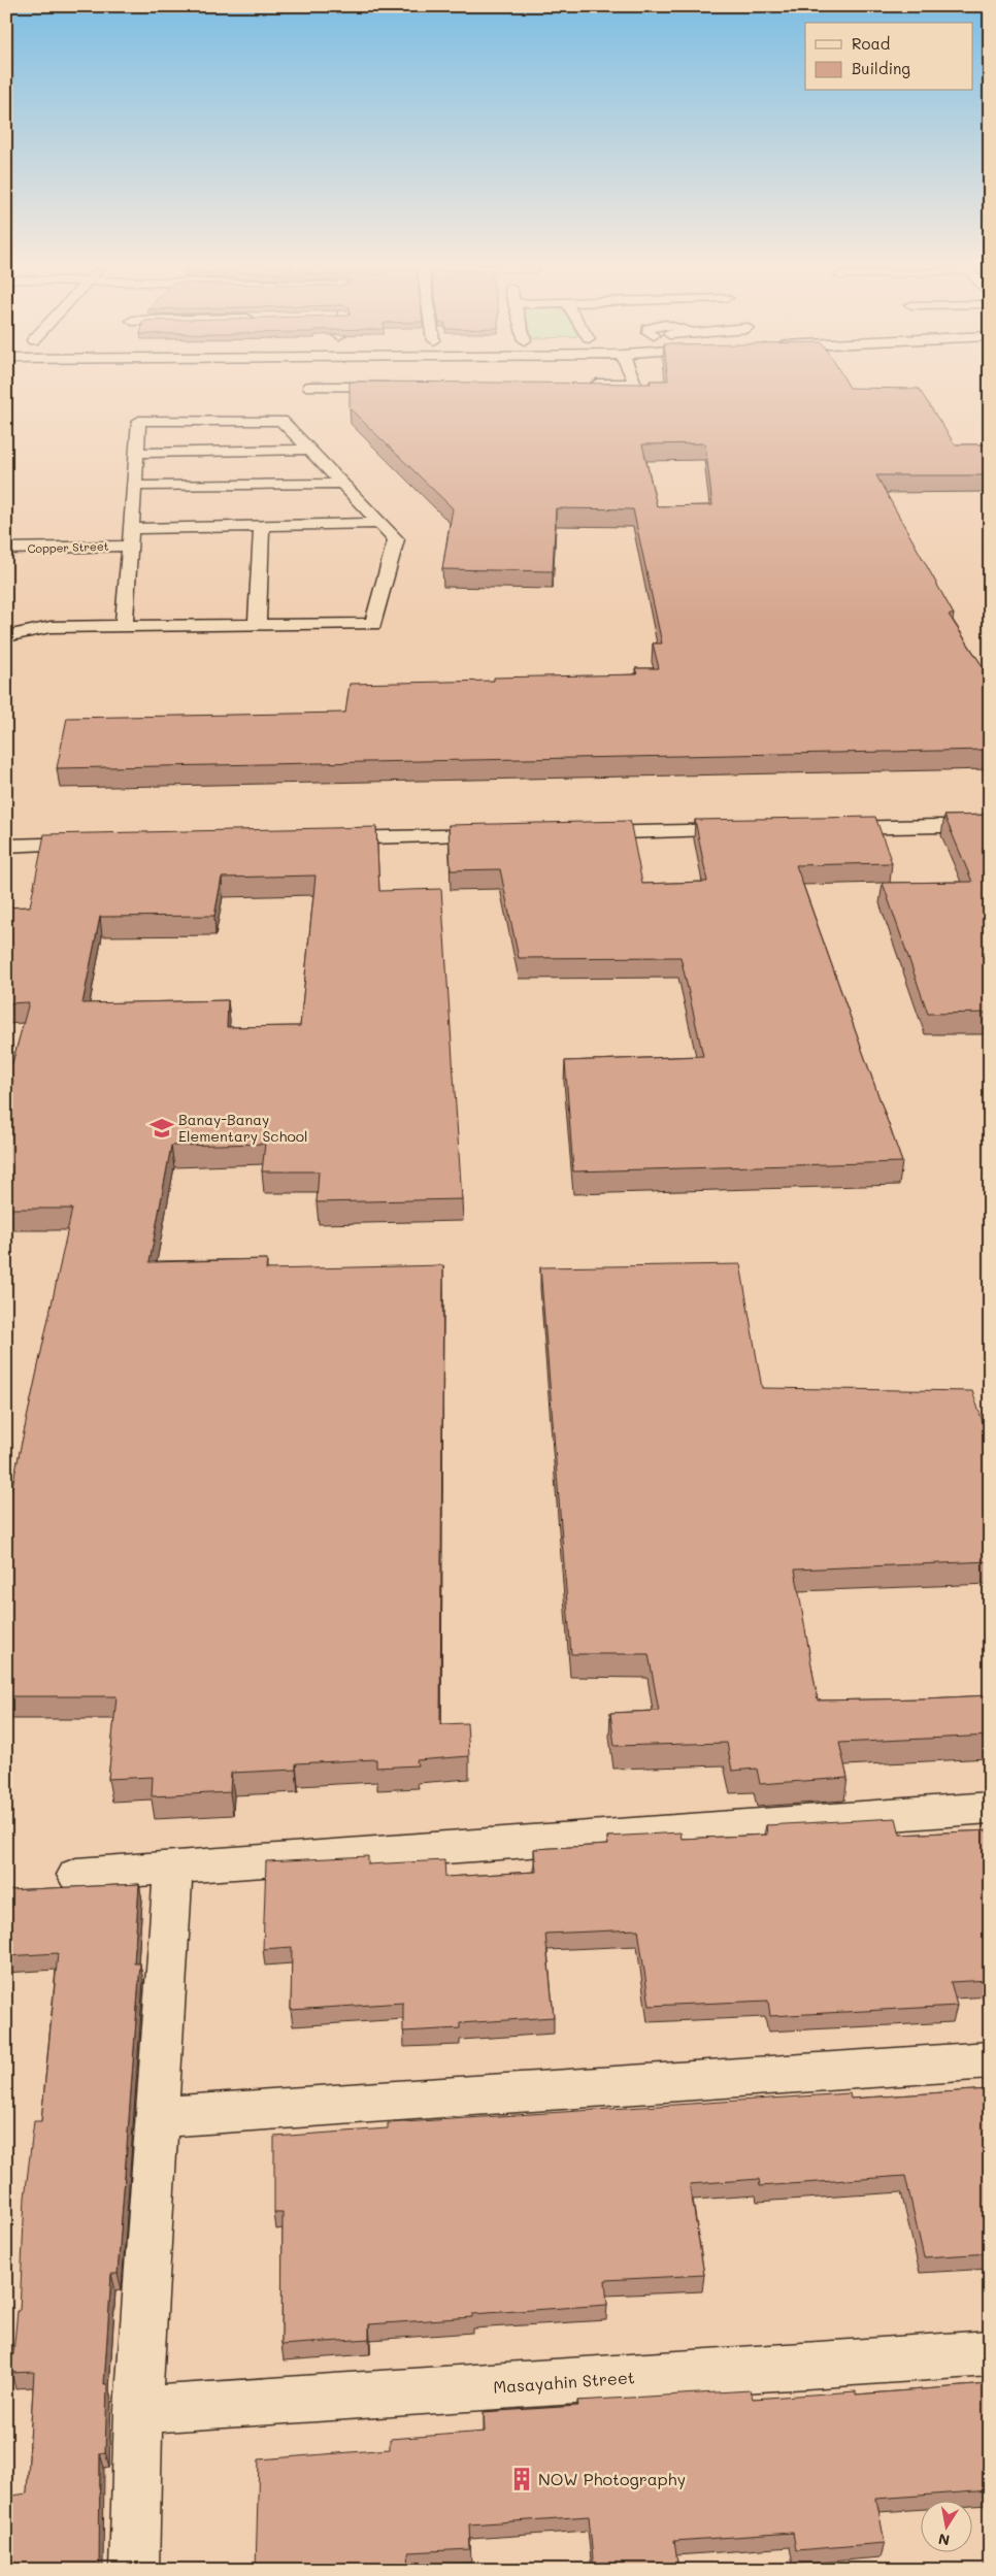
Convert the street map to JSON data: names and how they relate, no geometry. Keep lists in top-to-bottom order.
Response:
{
  "streets": {
    "main road": ["Copper Street", "Masayahin Street"]
  },
  "places": {
    "school or university": ["Banay-Banay Elementary School"],
    "building": ["NOW Photography"]
  },
  "legend": ["Road", "Building"],
  "north": "bottom"
}
